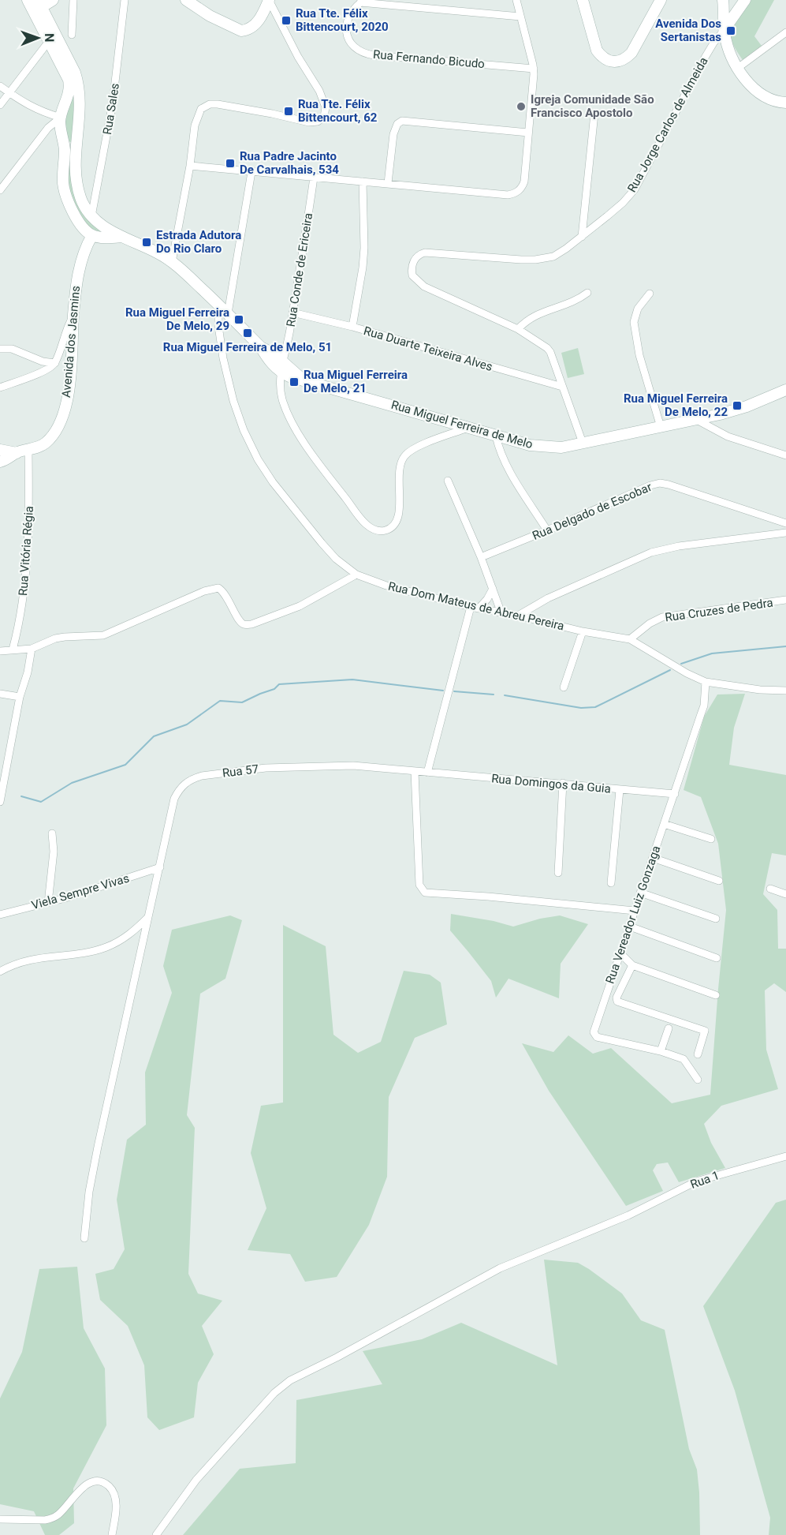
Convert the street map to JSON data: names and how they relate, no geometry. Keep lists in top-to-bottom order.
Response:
{
  "streets": {
    "main road": ["Avenida dos Jasmins", "Rua Miguel Ferreira de Melo"],
    "street": [
      "Rua Fernando Bicudo",
      "Rua Sales",
      "Rua Jorge Carlos de Almeida",
      "Rua Conde de Ericeira",
      "Rua Duarte Teixeira Alves",
      "Rua Delgado de Escobar",
      "Rua Vitória Régia",
      "Rua Dom Mateus de Abreu Pereira",
      "Rua Cruzes de Pedra",
      "Rua 57",
      "Rua Domingos da Guia",
      "Viela Sempre Vivas",
      "Rua Vereador Luiz Gonzaga",
      "Rua 1"
    ]
  },
  "crossings": [
    ["Rua Jorge Carlos de Almeida", "Rua Duarte Teixeira Alves"],
    ["Rua Jorge Carlos de Almeida", "Rua Miguel Ferreira de Melo"],
    ["Rua Conde de Ericeira", "Rua Duarte Teixeira Alves"],
    ["Rua Conde de Ericeira", "Rua Miguel Ferreira de Melo"],
    ["Avenida dos Jasmins", "Rua Vitória Régia"],
    ["Rua Miguel Ferreira de Melo", "Rua Dom Mateus de Abreu Pereira"],
    ["Rua Dom Mateus de Abreu Pereira", "Rua Cruzes de Pedra"],
    ["Rua Dom Mateus de Abreu Pereira", "Rua Vereador Luiz Gonzaga"],
    ["Rua 57", "Rua Domingos da Guia"],
    ["Rua 57", "Viela Sempre Vivas"],
    ["Rua Domingos da Guia", "Rua Vereador Luiz Gonzaga"]
  ],
  "places": {
    "transit": [
      "Rua Tte. Félix Bittencourt, 2020",
      "Avenida Dos Sertanistas",
      "Rua Tte. Félix Bittencourt, 62",
      "Rua Padre Jacinto De Carvalhais, 534",
      "Estrada Adutora Do Rio Claro",
      "Rua Miguel Ferreira De Melo, 29",
      "Rua Miguel Ferreira de Melo, 51",
      "Rua Miguel Ferreira De Melo, 21",
      "Rua Miguel Ferreira De Melo, 22"
    ],
    "other": ["Igreja Comunidade São Francisco Apostolo"]
  },
  "north": "right"
}
